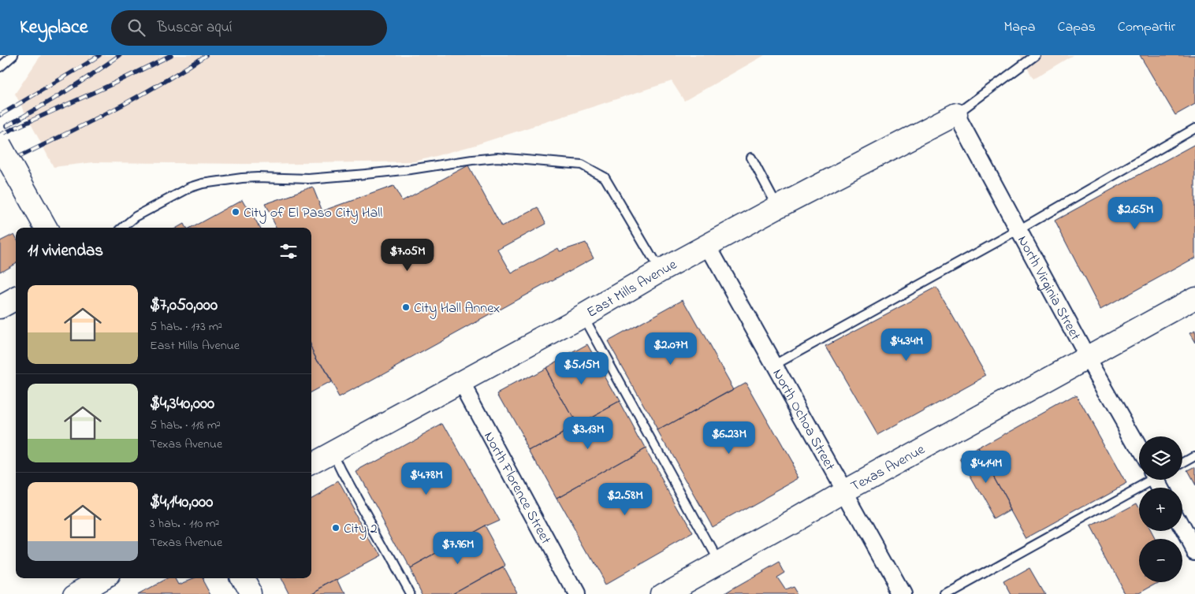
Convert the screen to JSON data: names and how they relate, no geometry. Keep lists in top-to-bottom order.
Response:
{
  "streets": {
    "street": [
      "East Mills Avenue",
      "North Virginia Street",
      "North Ochoa Street",
      "Texas Avenue",
      "North Florence Street"
    ]
  },
  "crossings": [
    ["East Mills Avenue", "North Virginia Street"],
    ["East Mills Avenue", "North Ochoa Street"],
    ["East Mills Avenue", "North Florence Street"],
    ["North Virginia Street", "Texas Avenue"],
    ["North Ochoa Street", "Texas Avenue"]
  ],
  "places": ["City of El Paso City Hall", "City Hall Annex", "City 2"],
  "page": {
    "header": "Keyplace",
    "search": "Buscar aquí",
    "nav": ["Mapa", "Capas", "Compartir"],
    "price": [
      "$2.65M",
      "$7.05M",
      "$4.34M",
      "$2.07M",
      "$5.15M",
      "$3.13M",
      "$6.23M",
      "$4.14M",
      "$4.78M",
      "$2.58M",
      "$7.96M"
    ],
    "heading": "11 viviendas",
    "list": [
      {
        "name": "$7,050,000",
        "note": "5 hab. · 173 m² · East Mills Avenue"
      },
      {
        "name": "$4,340,000",
        "note": "5 hab. · 118 m² · Texas Avenue"
      },
      {
        "name": "$4,140,000",
        "note": "3 hab. · 110 m² · Texas Avenue"
      }
    ],
    "map_buttons": ["+", "−"]
  }
}
